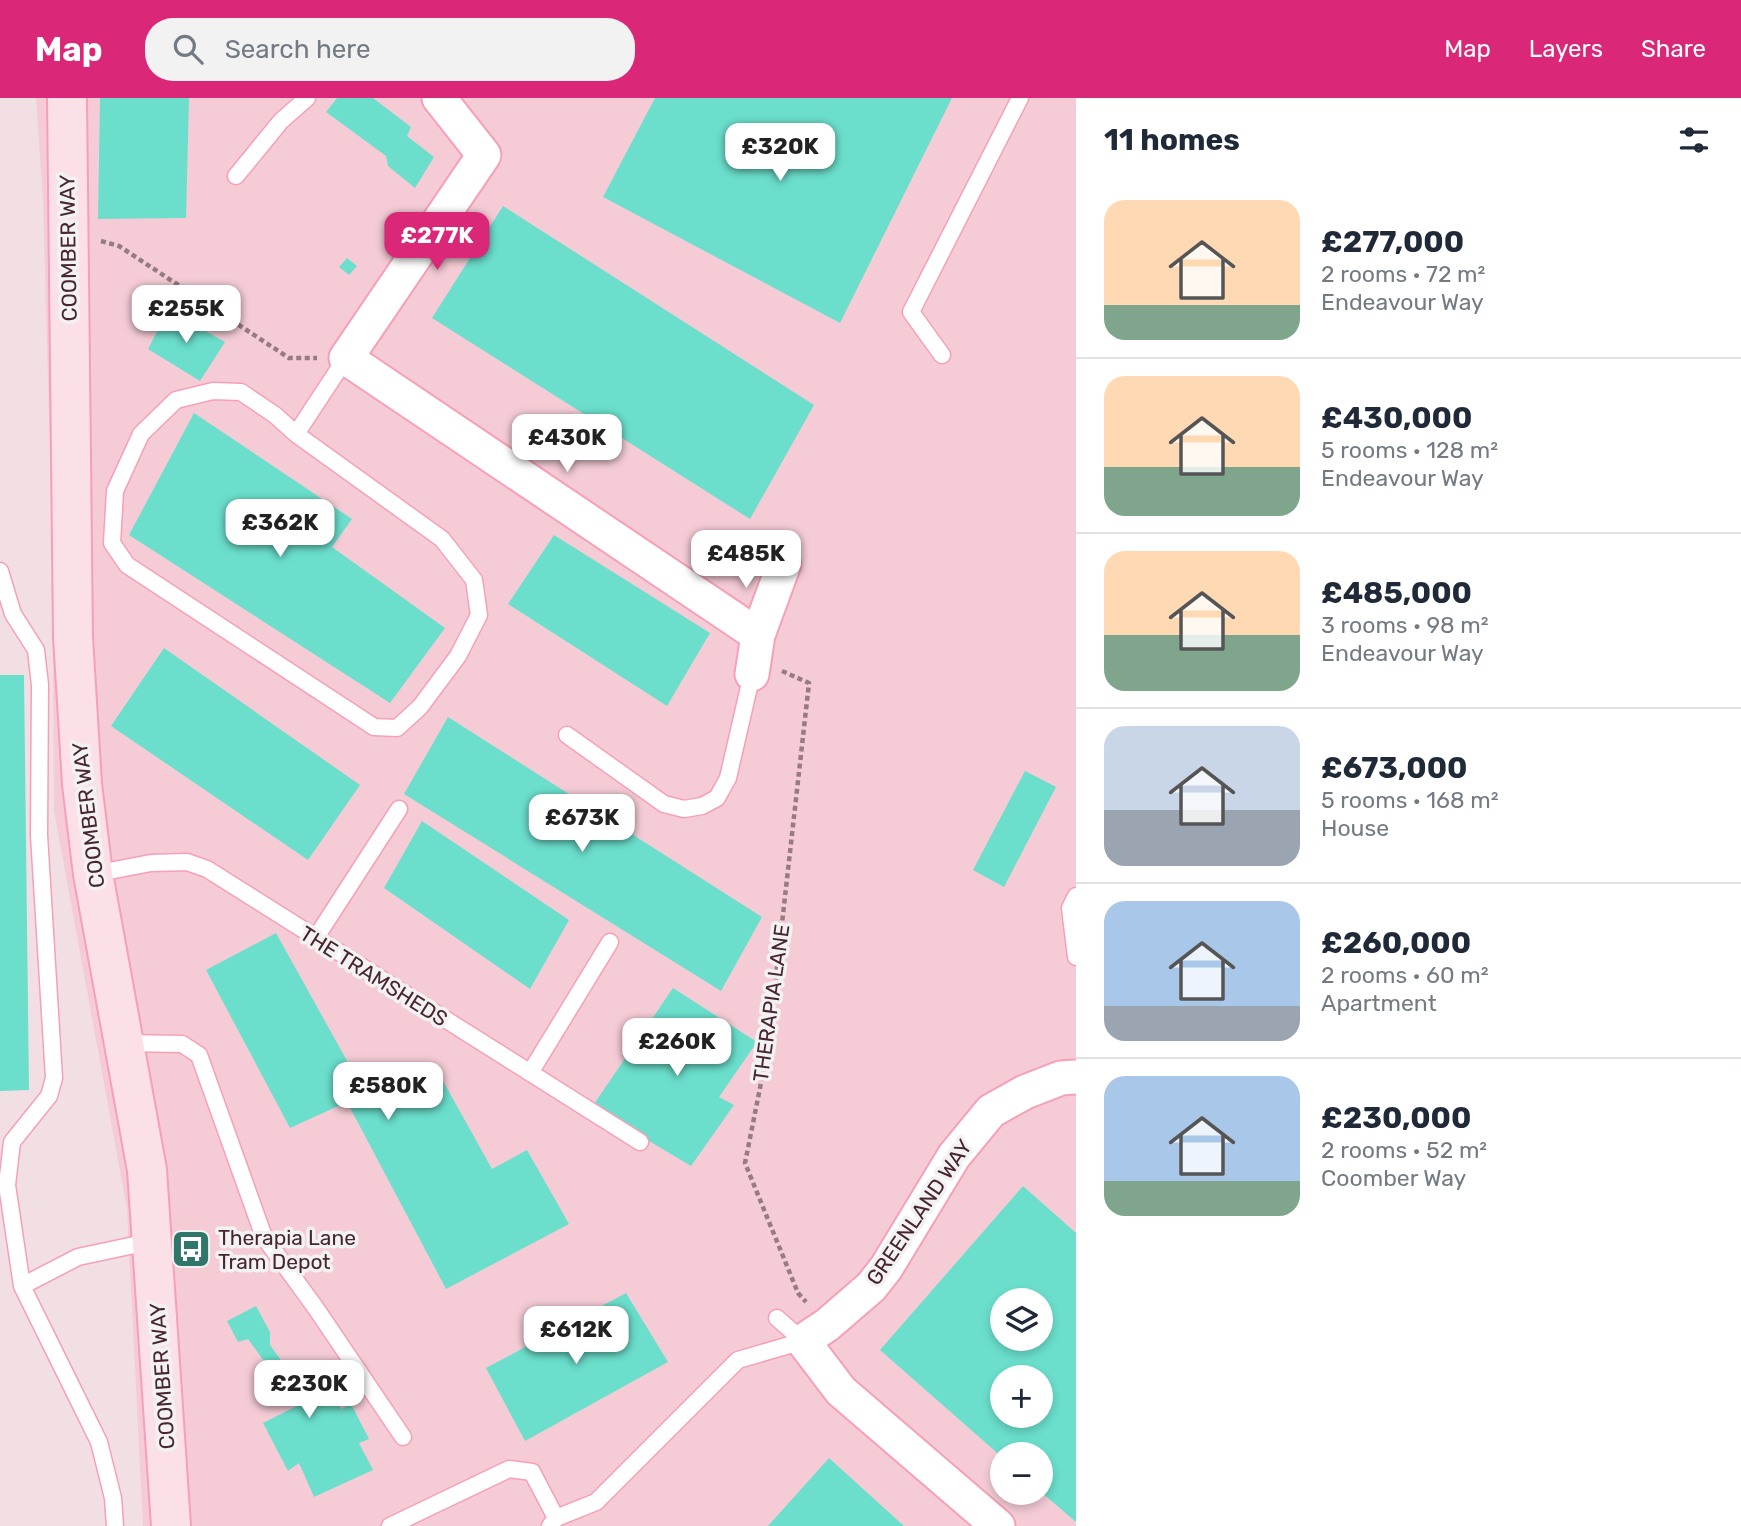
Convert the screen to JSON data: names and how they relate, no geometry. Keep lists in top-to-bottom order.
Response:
{
  "streets": {
    "street": ["COOMBER WAY", "GREENLAND WAY"],
    "lane": ["THE TRAMSHEDS"],
    "path": ["THERAPIA LANE"]
  },
  "crossings": [
    ["COOMBER WAY", "THE TRAMSHEDS"],
    ["THERAPIA LANE", "GREENLAND WAY"]
  ],
  "places": {
    "bus stop": ["Therapia Lane Tram Depot"]
  },
  "page": {
    "header": "Map",
    "search": "Search here",
    "nav": ["Map", "Layers", "Share"],
    "heading": "11 homes",
    "price": [
      "£320K",
      "£277K",
      "£255K",
      "£430K",
      "£362K",
      "£485K",
      "£673K",
      "£260K",
      "£580K",
      "£612K",
      "£230K"
    ],
    "list": [
      {
        "name": "£277,000",
        "note": "2 rooms · 72 m² · Endeavour Way"
      },
      {
        "name": "£430,000",
        "note": "5 rooms · 128 m² · Endeavour Way"
      },
      {
        "name": "£485,000",
        "note": "3 rooms · 98 m² · Endeavour Way"
      },
      {
        "name": "£673,000",
        "note": "5 rooms · 168 m² · House"
      },
      {
        "name": "£260,000",
        "note": "2 rooms · 60 m² · Apartment"
      },
      {
        "name": "£230,000",
        "note": "2 rooms · 52 m² · Coomber Way"
      }
    ],
    "map_buttons": ["+", "−"]
  }
}
